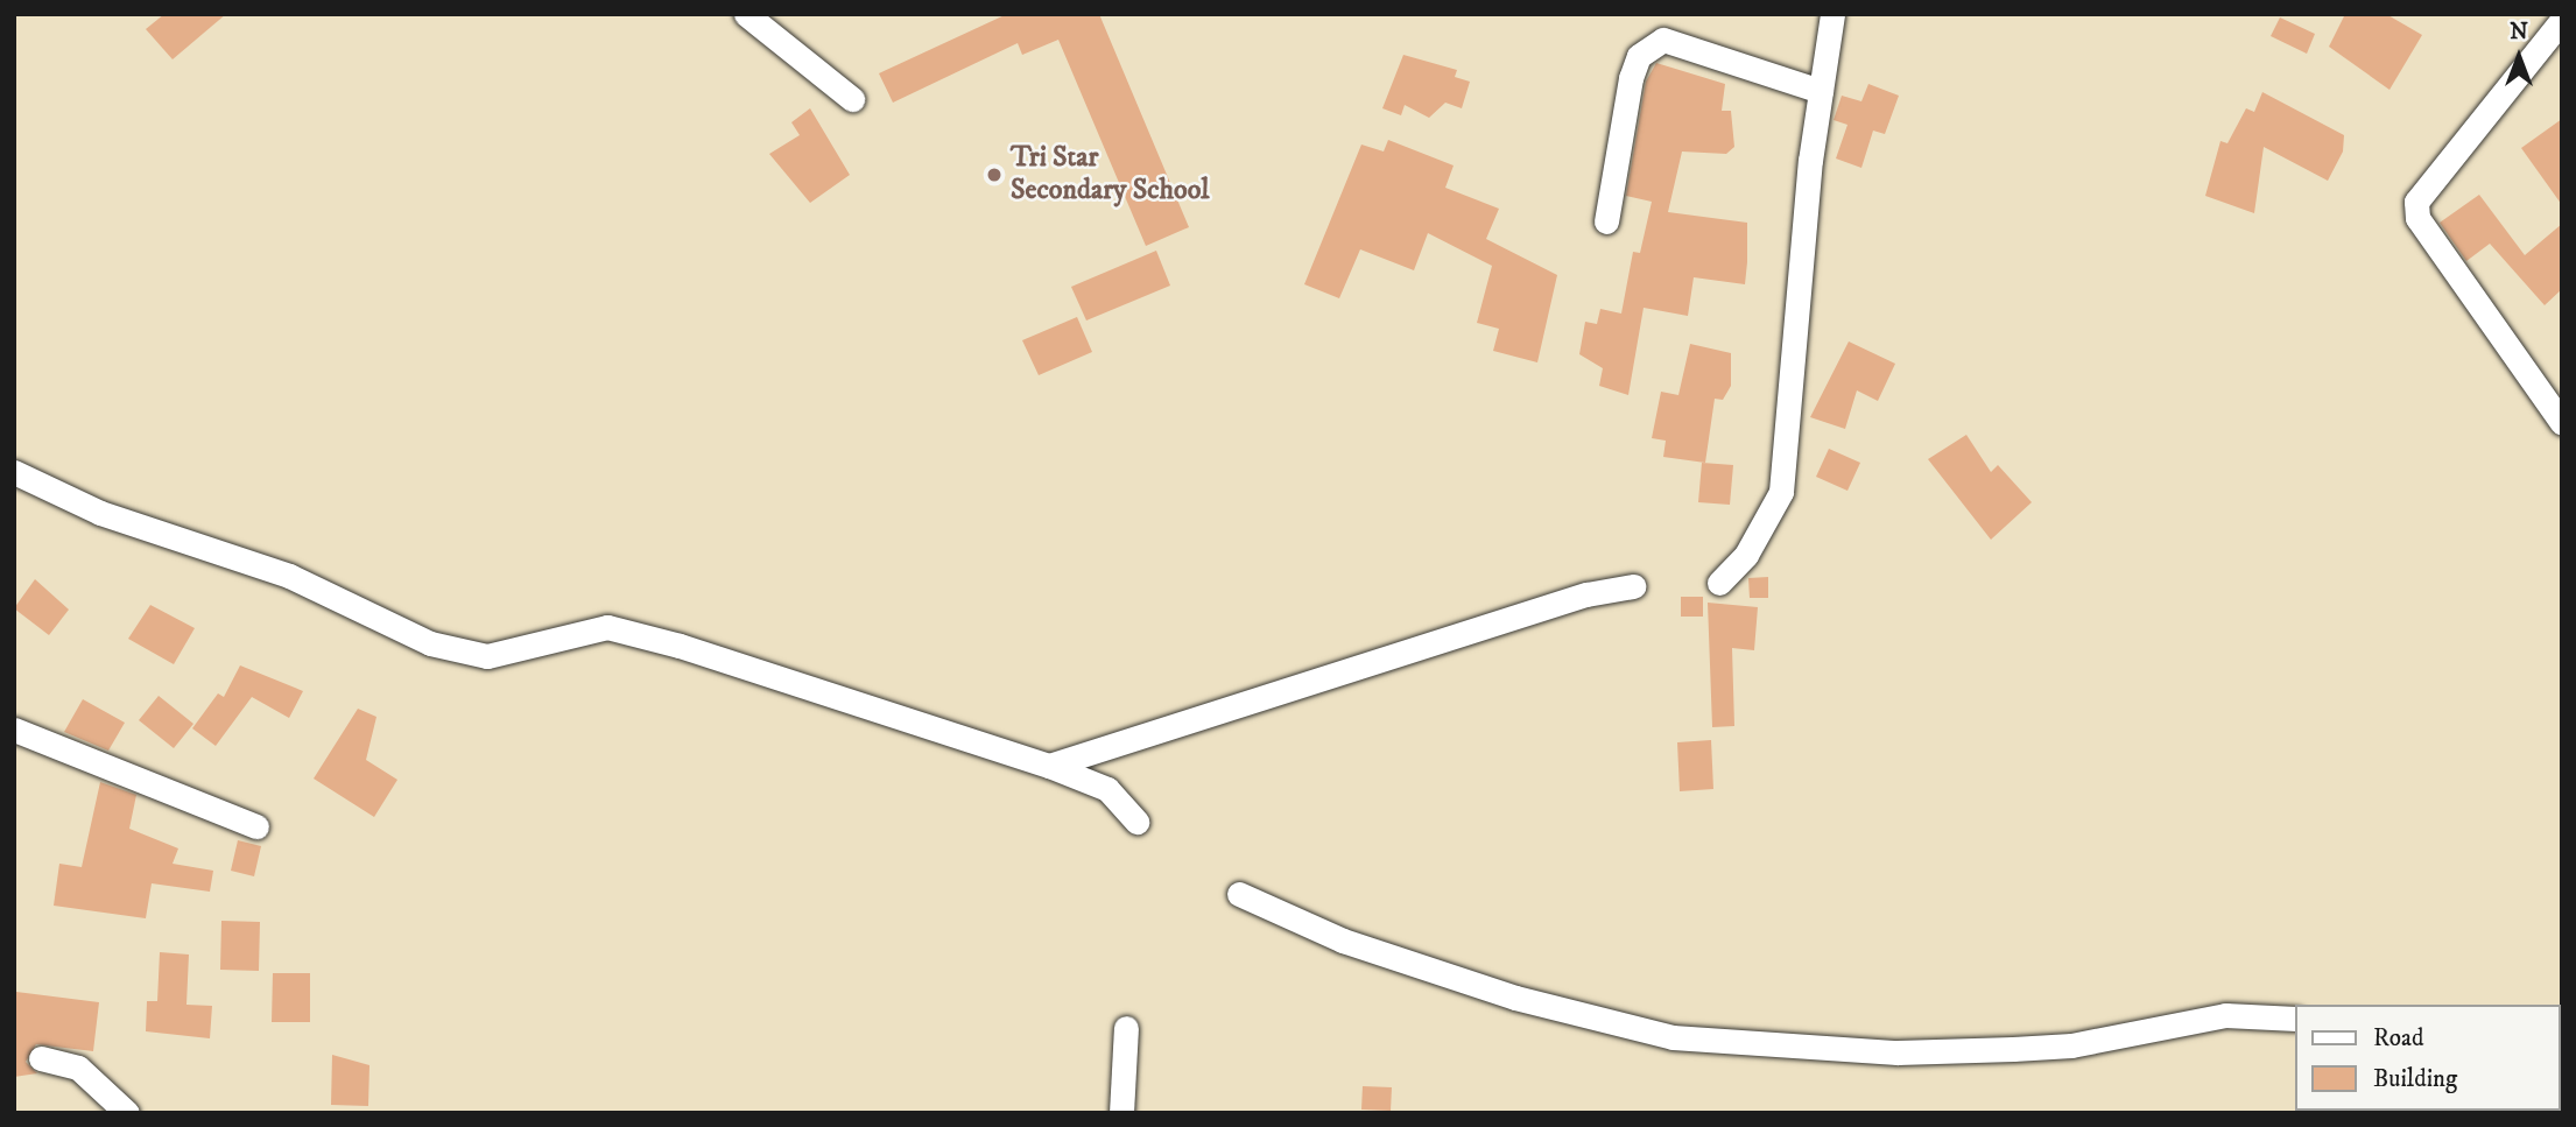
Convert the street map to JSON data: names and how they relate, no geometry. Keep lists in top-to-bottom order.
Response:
{
  "places": ["Tri Star Secondary School"],
  "legend": ["Road", "Building"],
  "north": "top"
}
